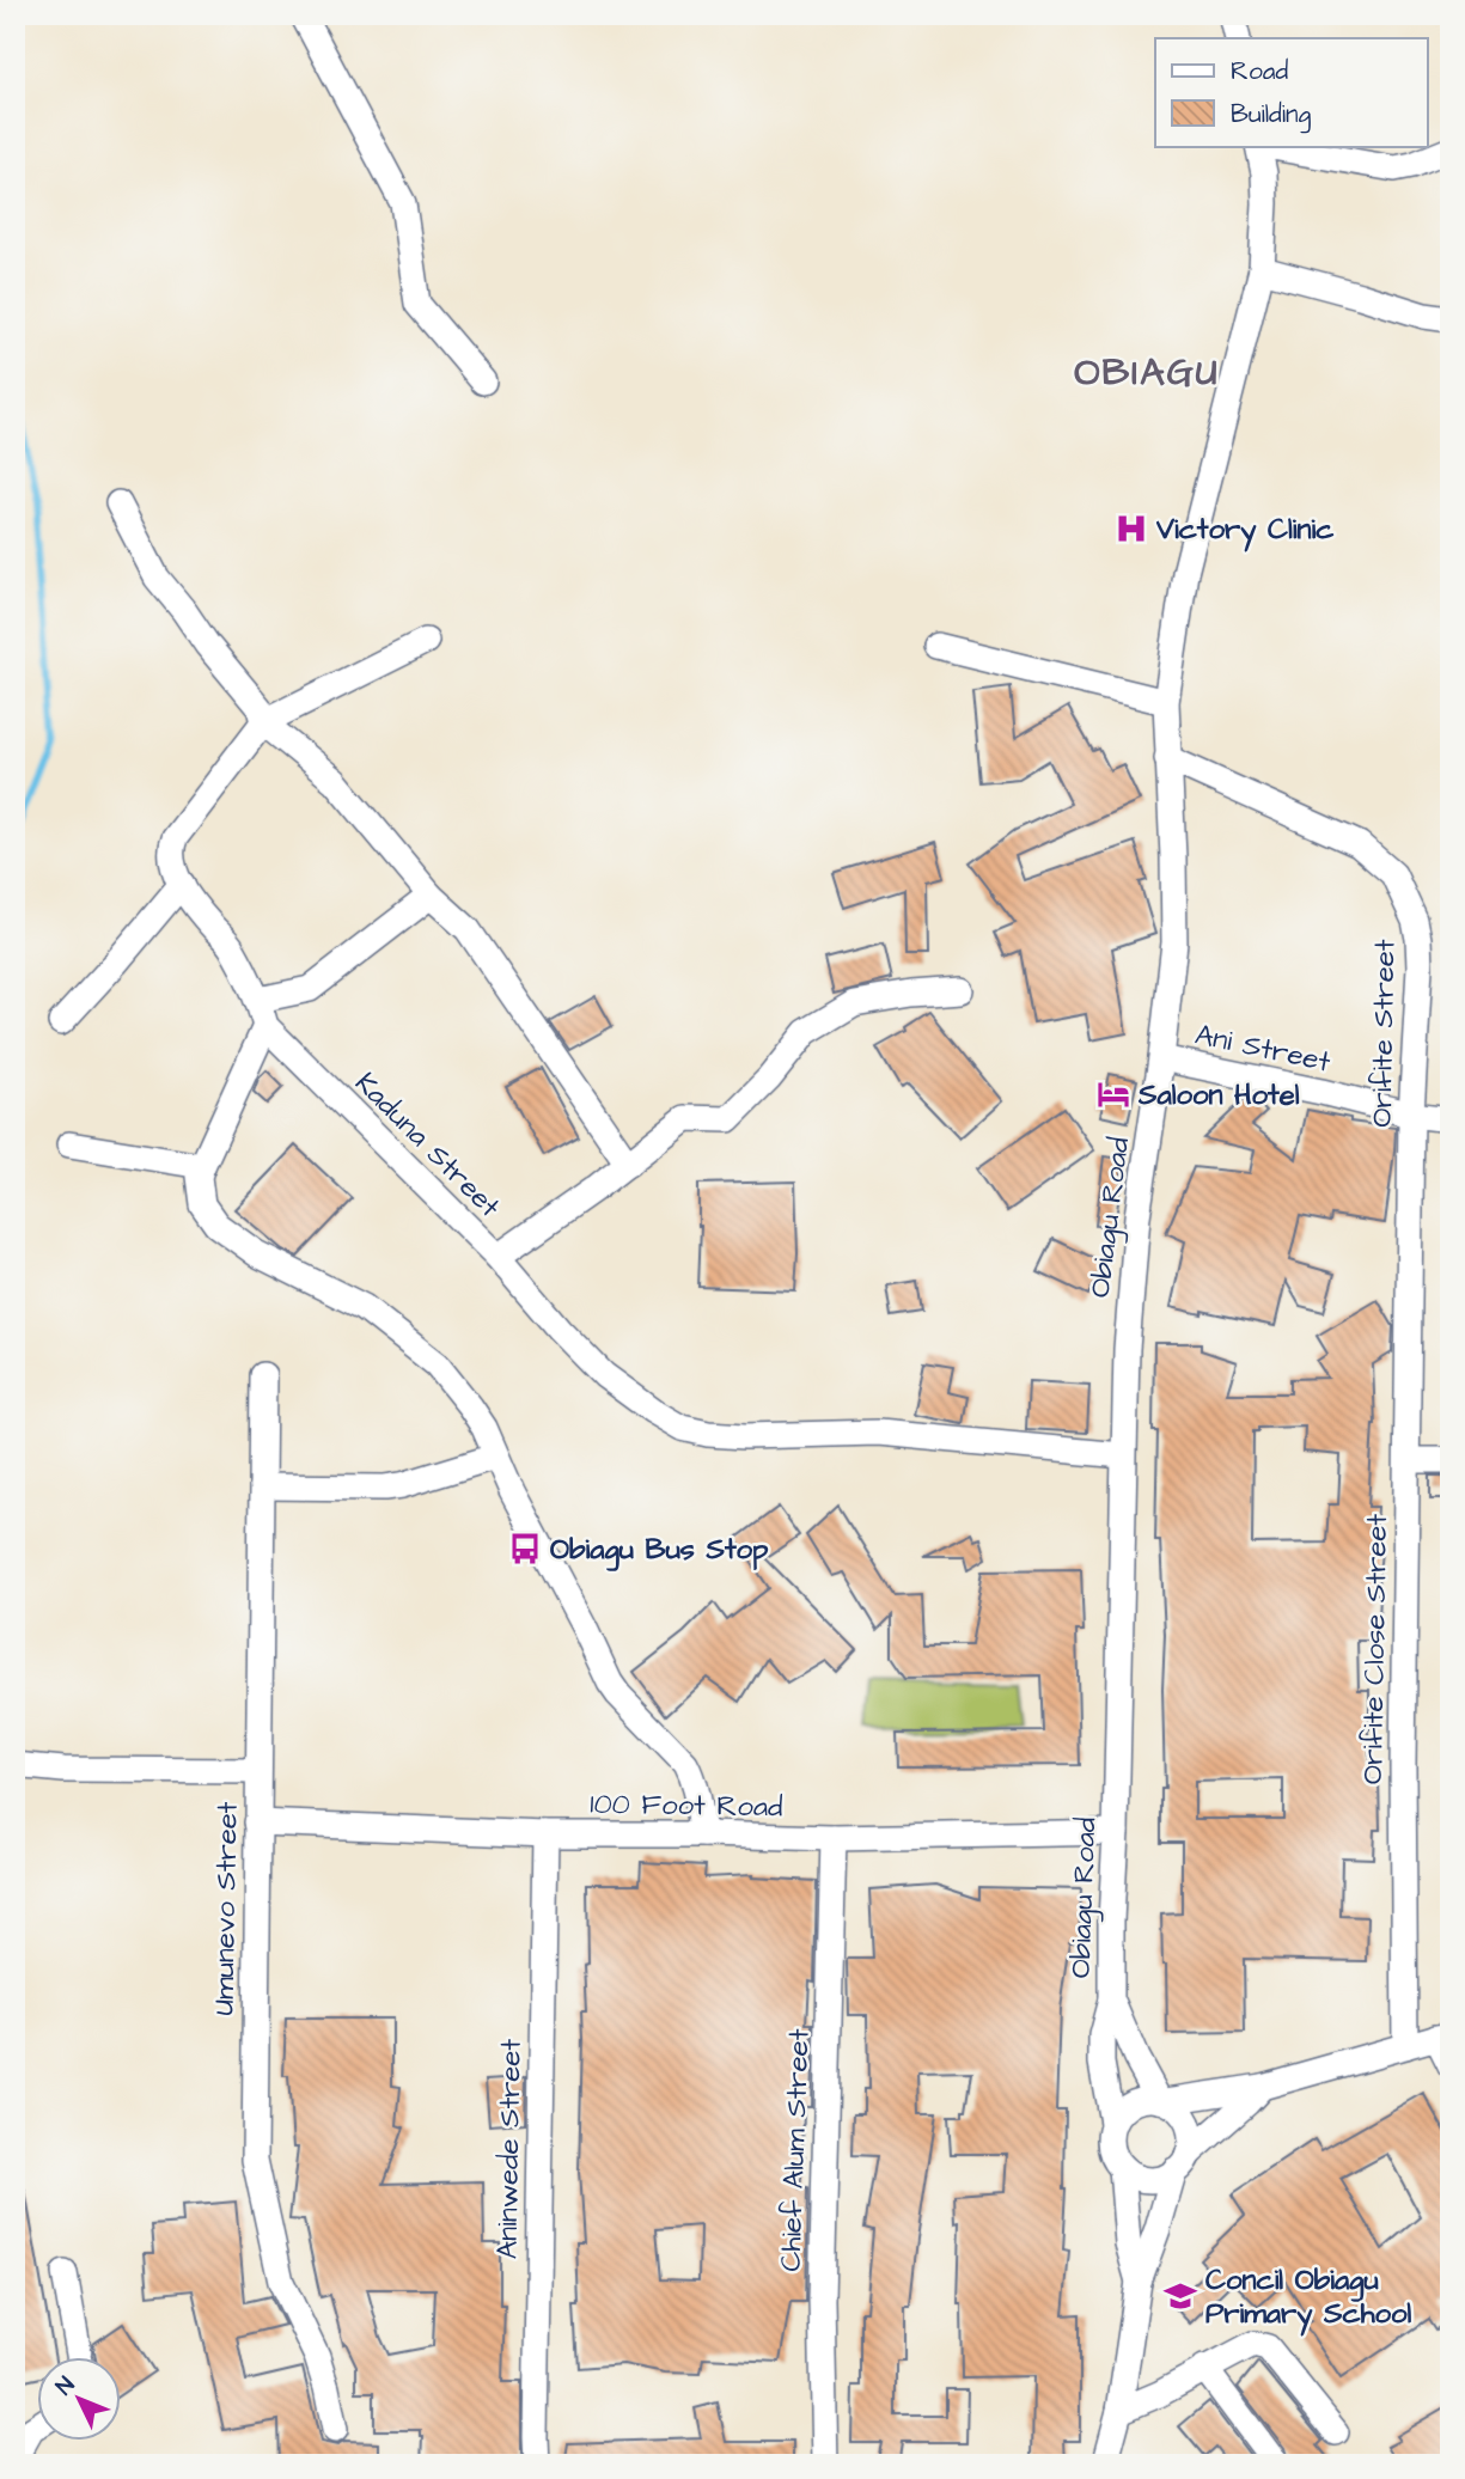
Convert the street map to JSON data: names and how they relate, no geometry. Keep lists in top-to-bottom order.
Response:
{
  "streets": {
    "street": [
      "Orifite Street",
      "Ani Street",
      "Kaduna Street",
      "Obiagu Road",
      "Orifite Close Street",
      "100 Foot Road",
      "Umunevo Street",
      "Aninwede Street",
      "Chief Alum Street"
    ]
  },
  "crossings": [
    ["Orifite Street", "Ani Street"],
    ["Orifite Street", "Obiagu Road"],
    ["Orifite Street", "Orifite Close Street"],
    ["Ani Street", "Obiagu Road"],
    ["Kaduna Street", "Obiagu Road"],
    ["Obiagu Road", "100 Foot Road"],
    ["100 Foot Road", "Umunevo Street"],
    ["100 Foot Road", "Aninwede Street"],
    ["100 Foot Road", "Chief Alum Street"]
  ],
  "districts": ["OBIAGU"],
  "places": {
    "hospital": ["Victory Clinic"],
    "hotel": ["Saloon Hotel"],
    "bus stop": ["Obiagu Bus Stop"],
    "school or university": ["Concil Obiagu Primary School"]
  },
  "legend": ["Road", "Building"],
  "north": "top left"
}
